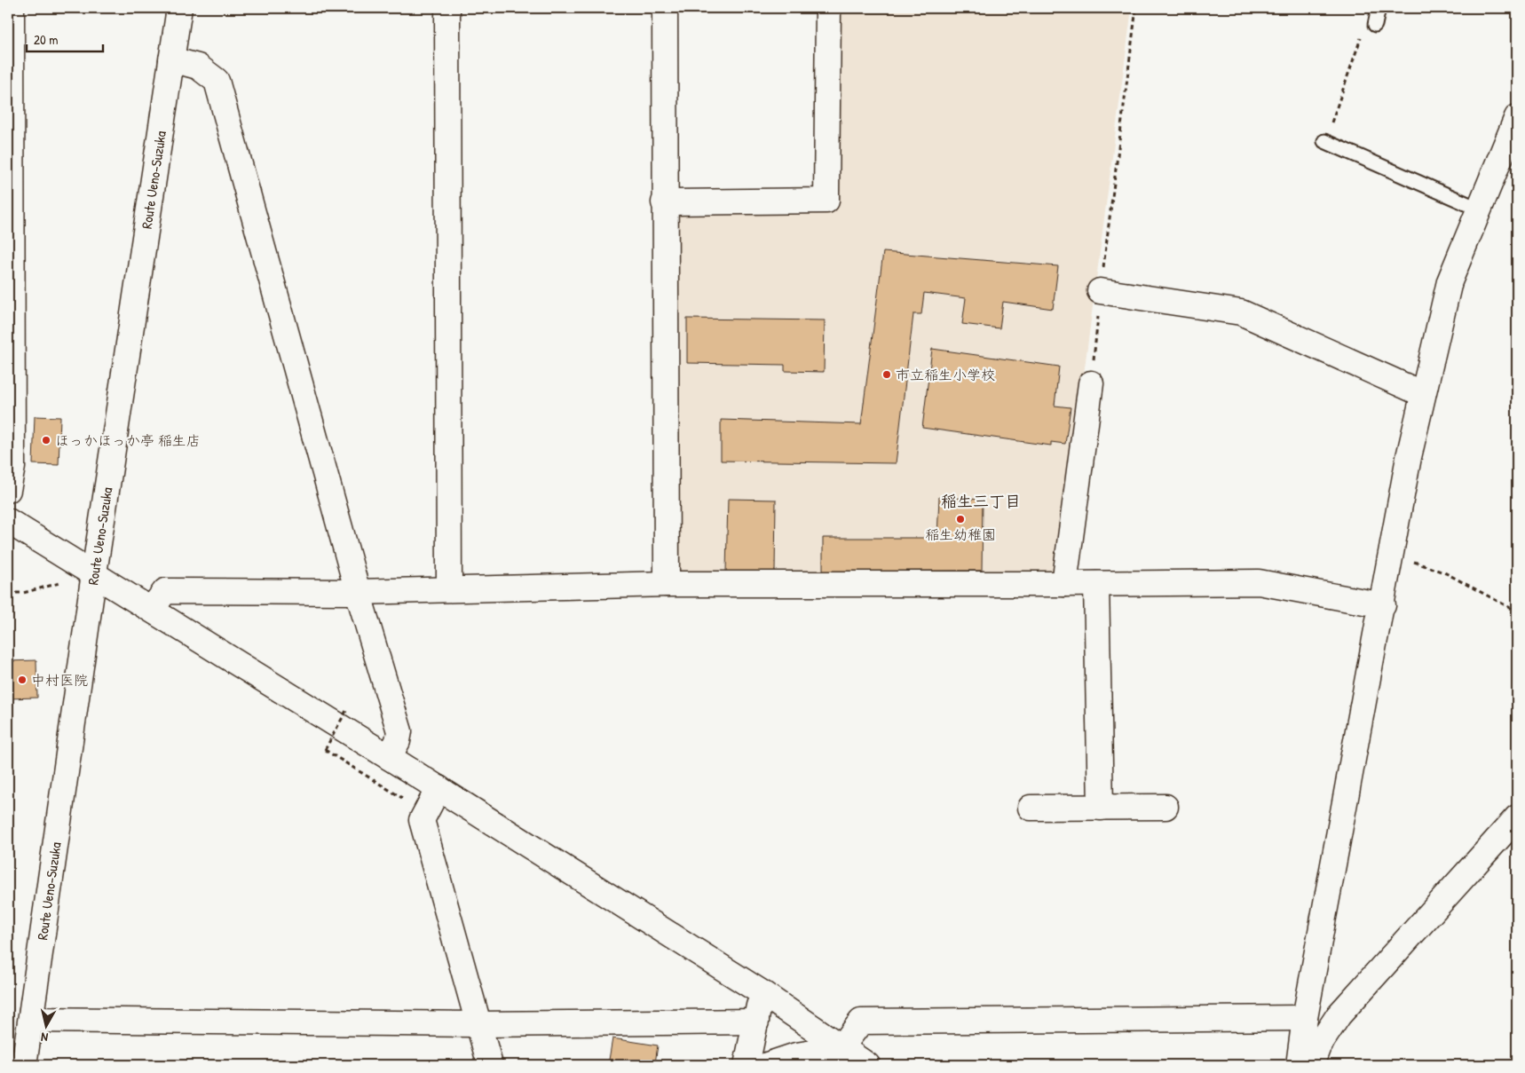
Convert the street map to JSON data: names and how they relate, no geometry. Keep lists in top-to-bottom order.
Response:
{
  "streets": {
    "street": ["Route Ueno-Suzuka"]
  },
  "districts": ["稲生三丁目"],
  "places": [
    "市立稲生小学校",
    "ほっかほっか亭 稲生店",
    "稲生幼稚園",
    "中村医院"
  ],
  "scale_bar": "20 m",
  "north": "bottom"
}
